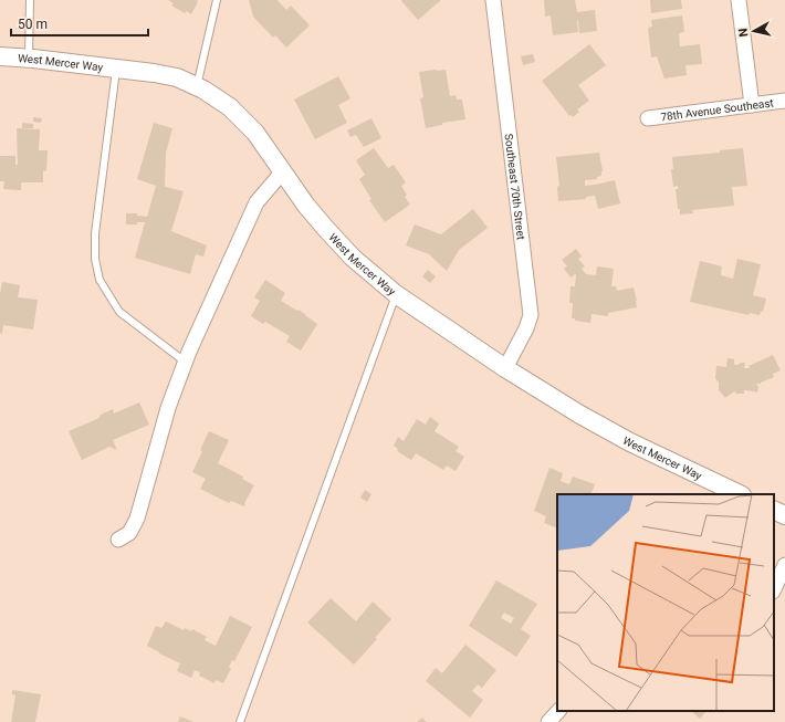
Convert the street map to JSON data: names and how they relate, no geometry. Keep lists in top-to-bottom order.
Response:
{
  "streets": {
    "street": ["West Mercer Way", "78th Avenue Southeast", "Southeast 70th Street"]
  },
  "crossings": [
    ["West Mercer Way", "Southeast 70th Street"]
  ],
  "scale_bar": "50 m",
  "north": "left"
}
